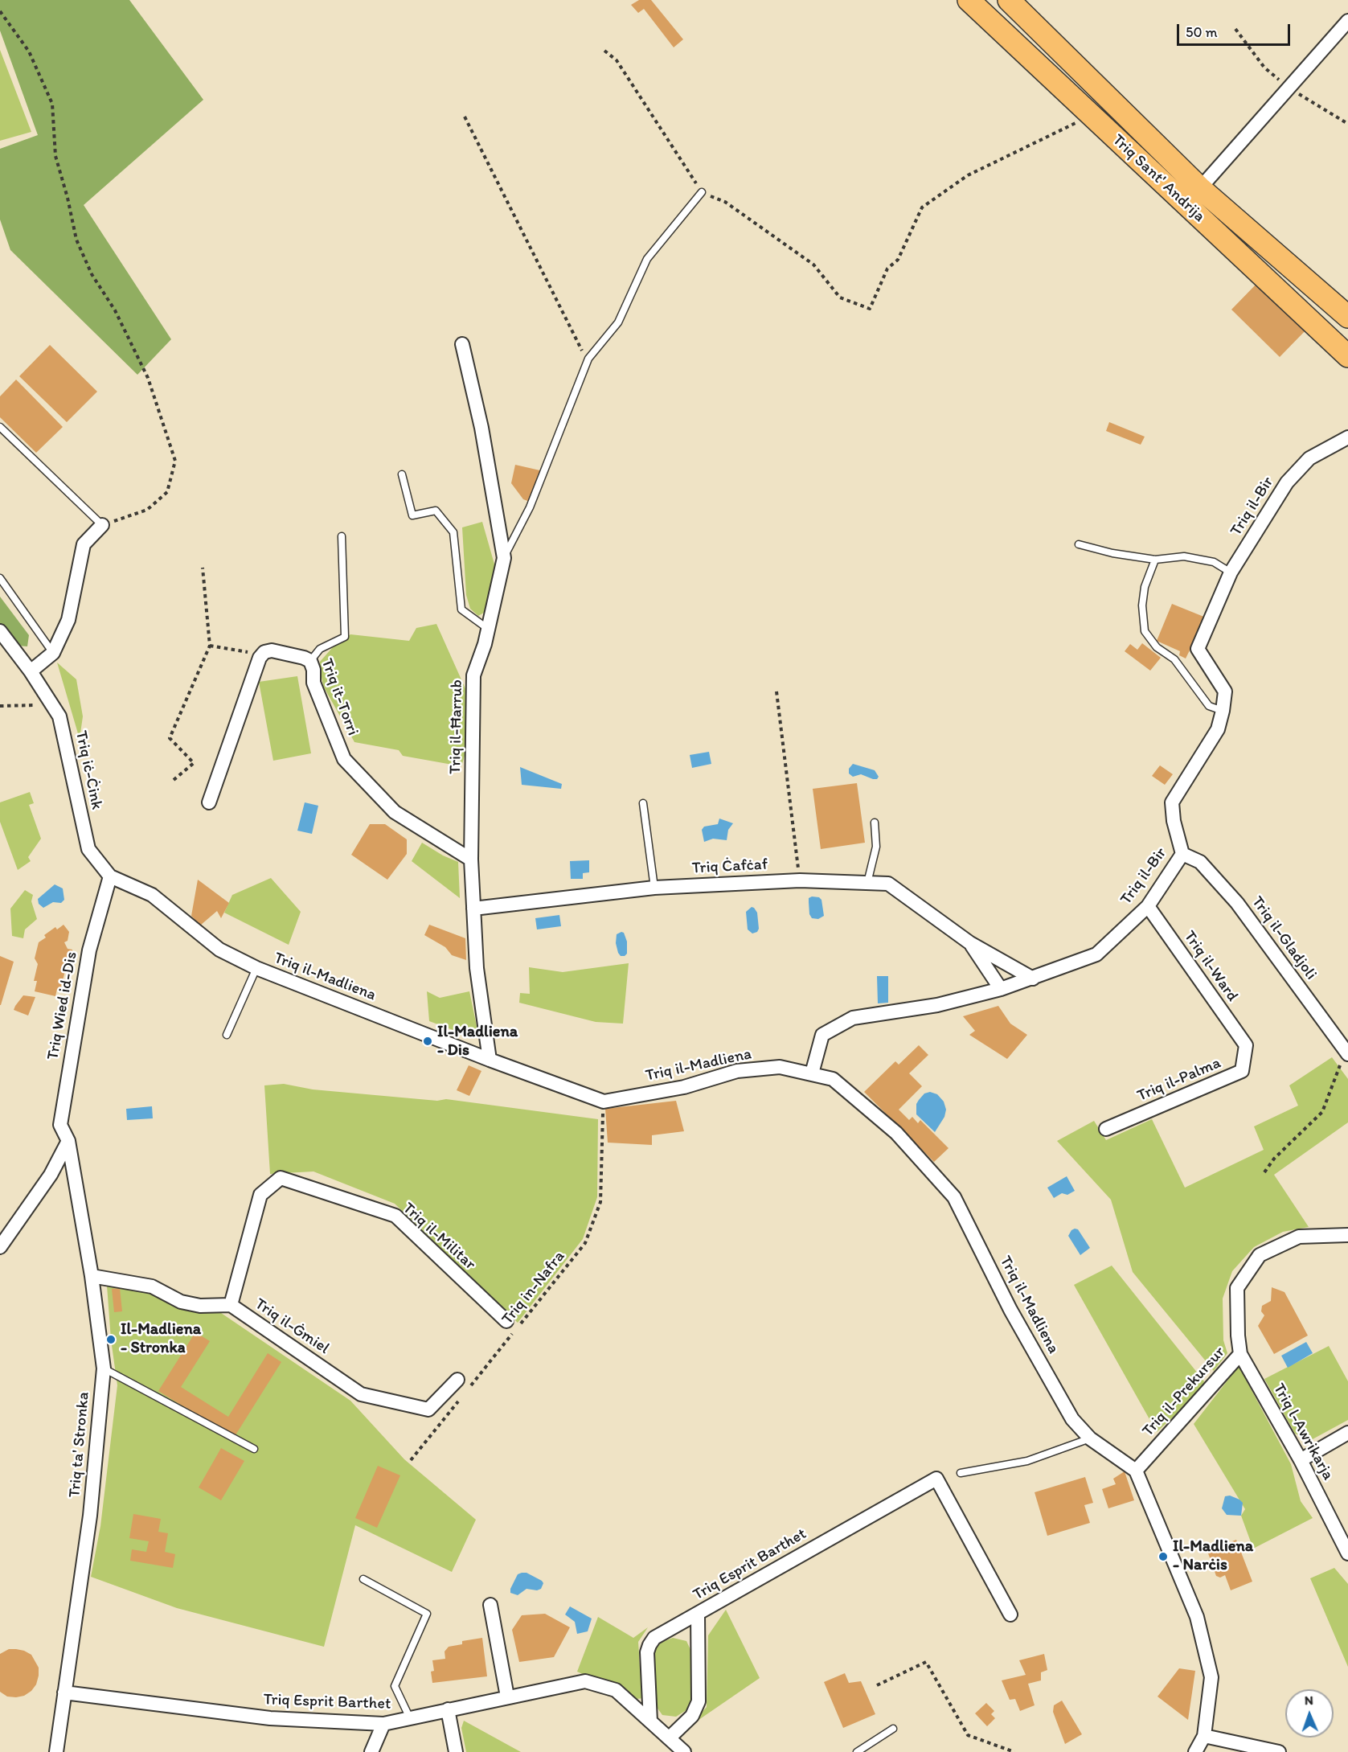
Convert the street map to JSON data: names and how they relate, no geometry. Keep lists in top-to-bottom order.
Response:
{
  "streets": {
    "highway": ["Triq Sant' Andrija"],
    "street": [
      "Triq il-Bir",
      "Triq it-Torri",
      "Triq il-Ħarrub",
      "Triq iċ-Ċink",
      "Triq Ċafċaf",
      "Triq il-Gladjoli",
      "Triq il-Ward",
      "Triq il-Madliena",
      "Triq Wied id-Dis",
      "Triq il-Palma",
      "Triq il-Militar",
      "Triq il-Ġmiel",
      "Triq il-Prekursur",
      "Triq l-Awrikarja",
      "Triq ta' Stronka",
      "Triq Esprit Barthet"
    ],
    "path": ["Triq in-Nafra"]
  },
  "crossings": [
    ["Triq il-Bir", "Triq Ċafċaf"],
    ["Triq il-Bir", "Triq il-Gladjoli"],
    ["Triq il-Bir", "Triq il-Ward"],
    ["Triq il-Bir", "Triq il-Madliena"],
    ["Triq it-Torri", "Triq il-Ħarrub"],
    ["Triq il-Ħarrub", "Triq Ċafċaf"],
    ["Triq il-Ħarrub", "Triq il-Madliena"],
    ["Triq iċ-Ċink", "Triq il-Madliena"],
    ["Triq iċ-Ċink", "Triq Wied id-Dis"],
    ["Triq il-Ward", "Triq il-Palma"],
    ["Triq il-Madliena", "Triq Wied id-Dis"],
    ["Triq il-Madliena", "Triq in-Nafra"],
    ["Triq il-Madliena", "Triq il-Prekursur"],
    ["Triq Wied id-Dis", "Triq ta' Stronka"],
    ["Triq il-Militar", "Triq il-Ġmiel"],
    ["Triq il-Ġmiel", "Triq ta' Stronka"],
    ["Triq il-Prekursur", "Triq l-Awrikarja"],
    ["Triq ta' Stronka", "Triq Esprit Barthet"]
  ],
  "places": ["Il-Madliena - Dis", "Il-Madliena - Stronka", "Il-Madliena - Narċis"],
  "scale_bar": "50 m",
  "north": "top"
}
